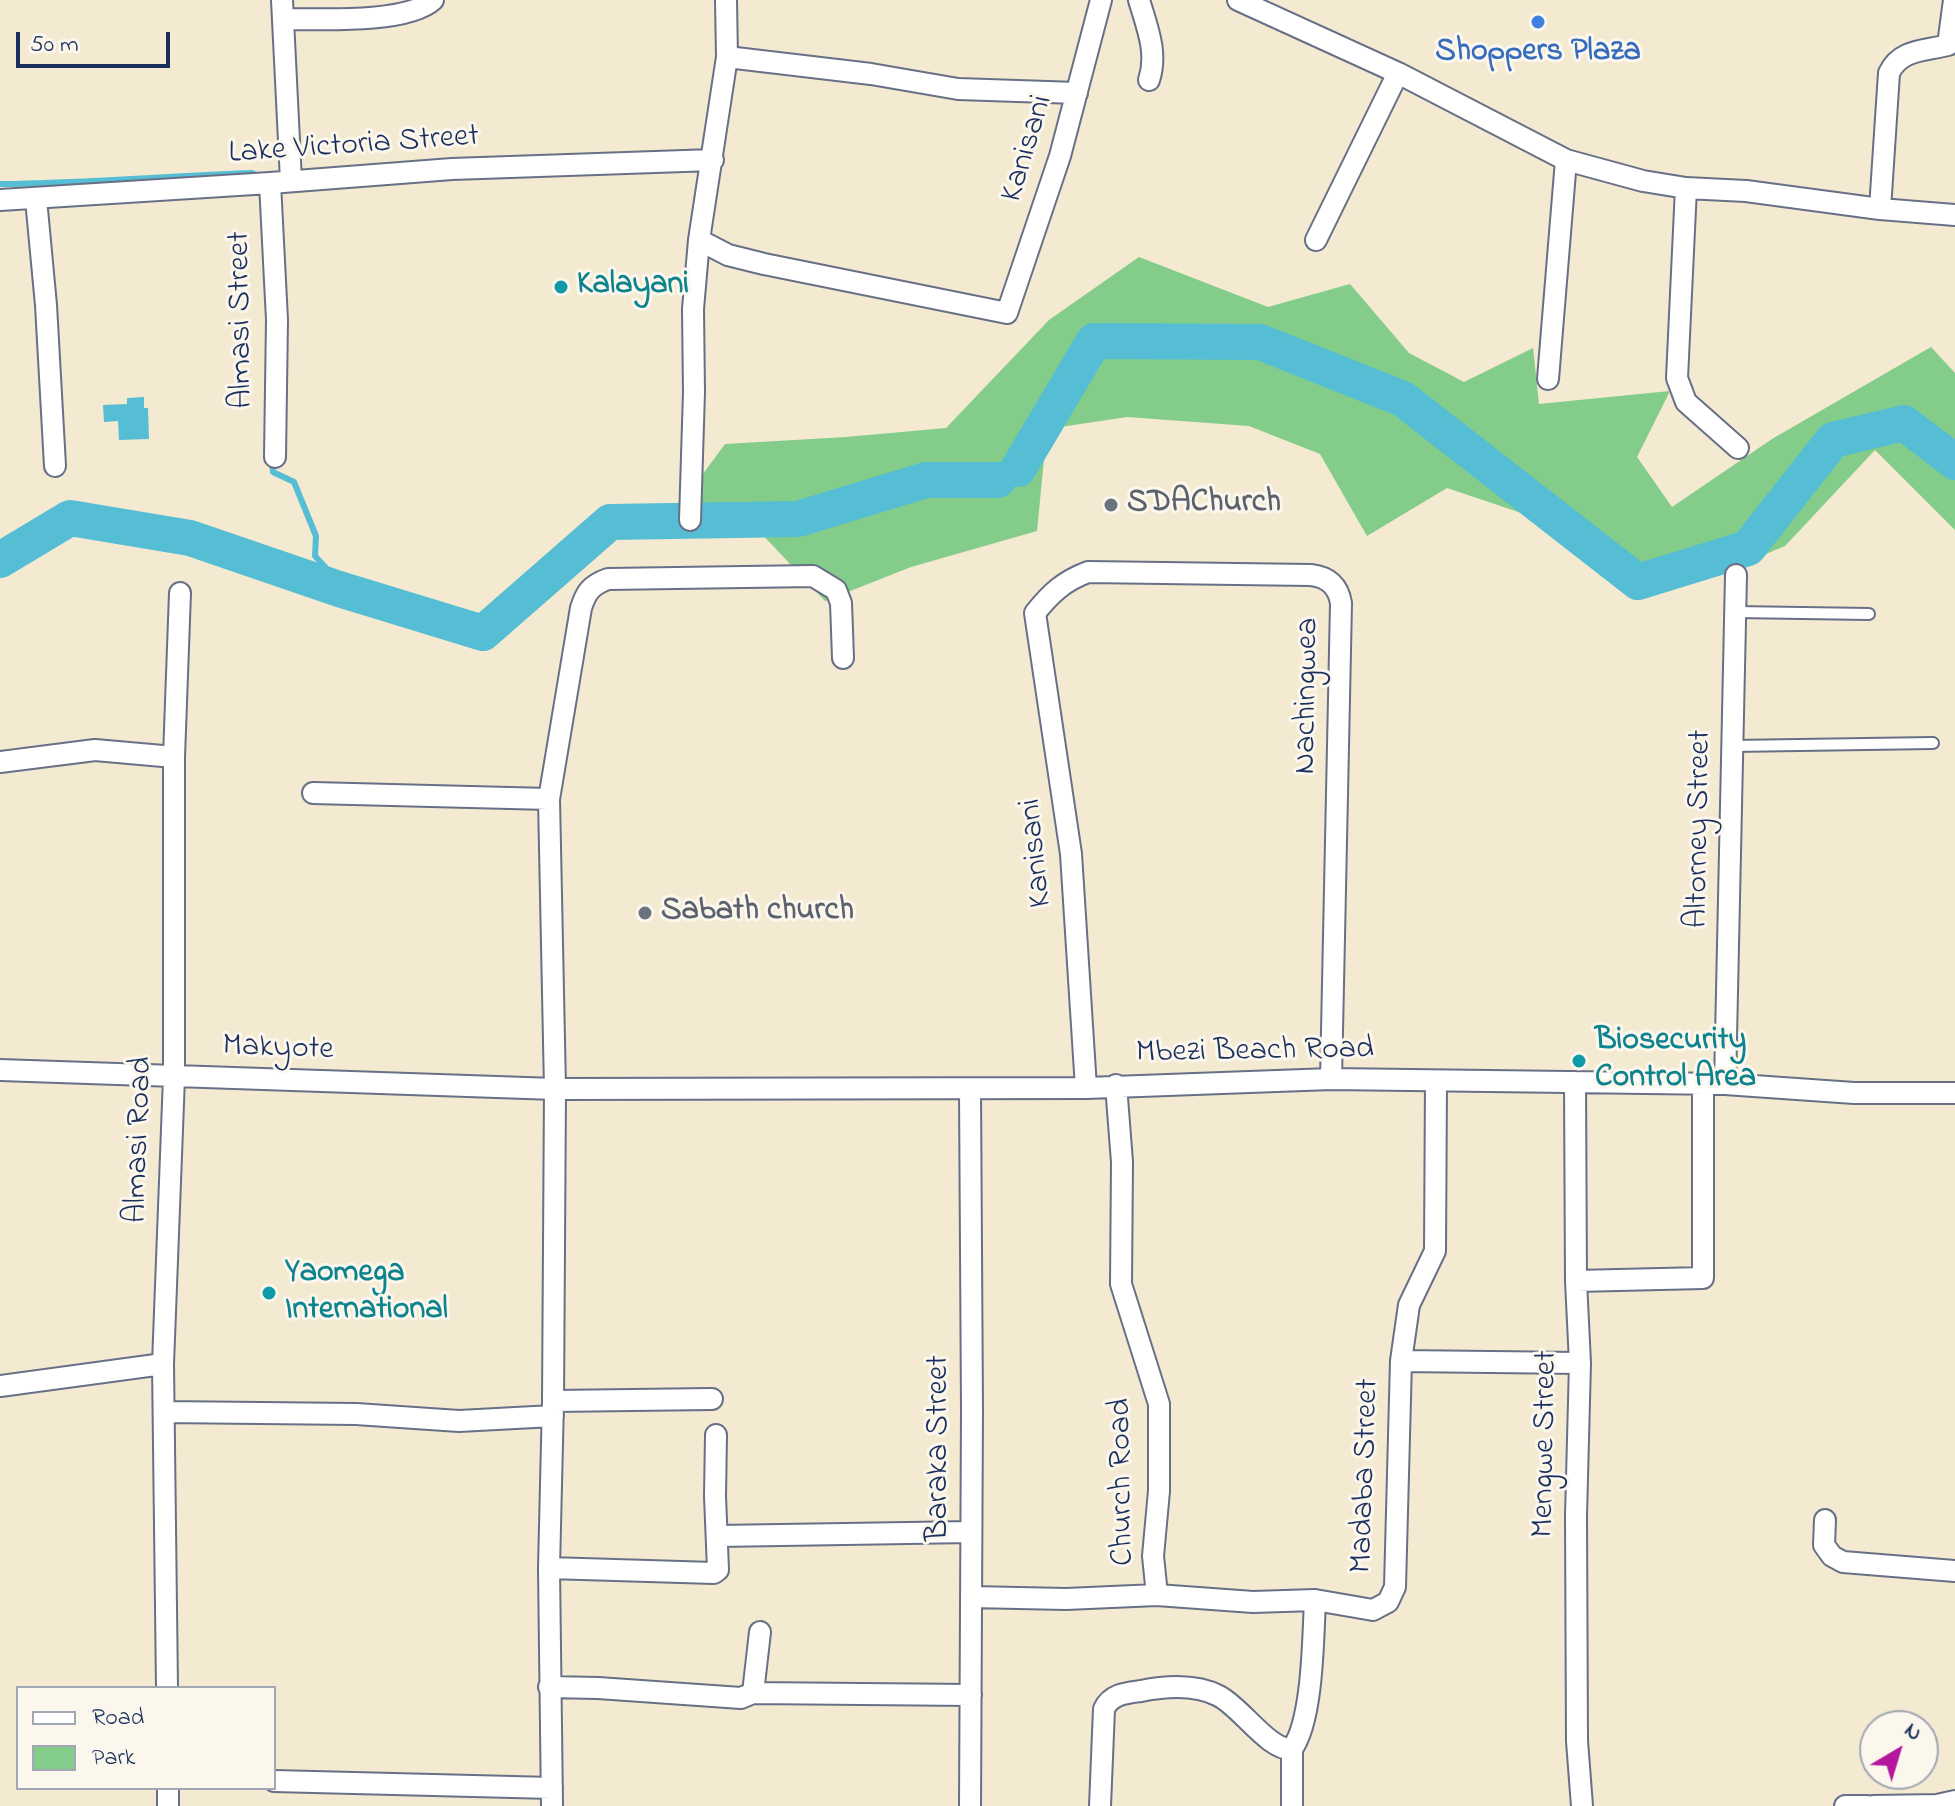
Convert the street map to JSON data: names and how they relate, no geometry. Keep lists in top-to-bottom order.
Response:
{
  "streets": {
    "street": [
      "Lake Victoria Street",
      "Kanisani",
      "Almasi Street",
      "Nachingwea",
      "Altorney Street",
      "Makyote",
      "Mbezi Beach Road",
      "Almasi Road",
      "Mengwe Street",
      "Baraka Street",
      "Madaba Street",
      "Church Road"
    ]
  },
  "crossings": [
    ["Lake Victoria Street", "Almasi Street"],
    ["Kanisani", "Nachingwea"],
    ["Kanisani", "Mbezi Beach Road"],
    ["Nachingwea", "Mbezi Beach Road"],
    ["Altorney Street", "Mbezi Beach Road"],
    ["Makyote", "Mbezi Beach Road"],
    ["Makyote", "Almasi Road"],
    ["Mbezi Beach Road", "Mengwe Street"],
    ["Mbezi Beach Road", "Baraka Street"],
    ["Mbezi Beach Road", "Madaba Street"],
    ["Mbezi Beach Road", "Church Road"],
    ["Baraka Street", "Madaba Street"],
    ["Madaba Street", "Church Road"]
  ],
  "places": [
    "Shoppers Plaza",
    "Kalayani",
    "SDAChurch",
    "Sabath church",
    "Biosecurity Control Area",
    "Yaomega International"
  ],
  "legend": ["Road", "Park"],
  "scale_bar": "50 m",
  "north": "top right"
}
